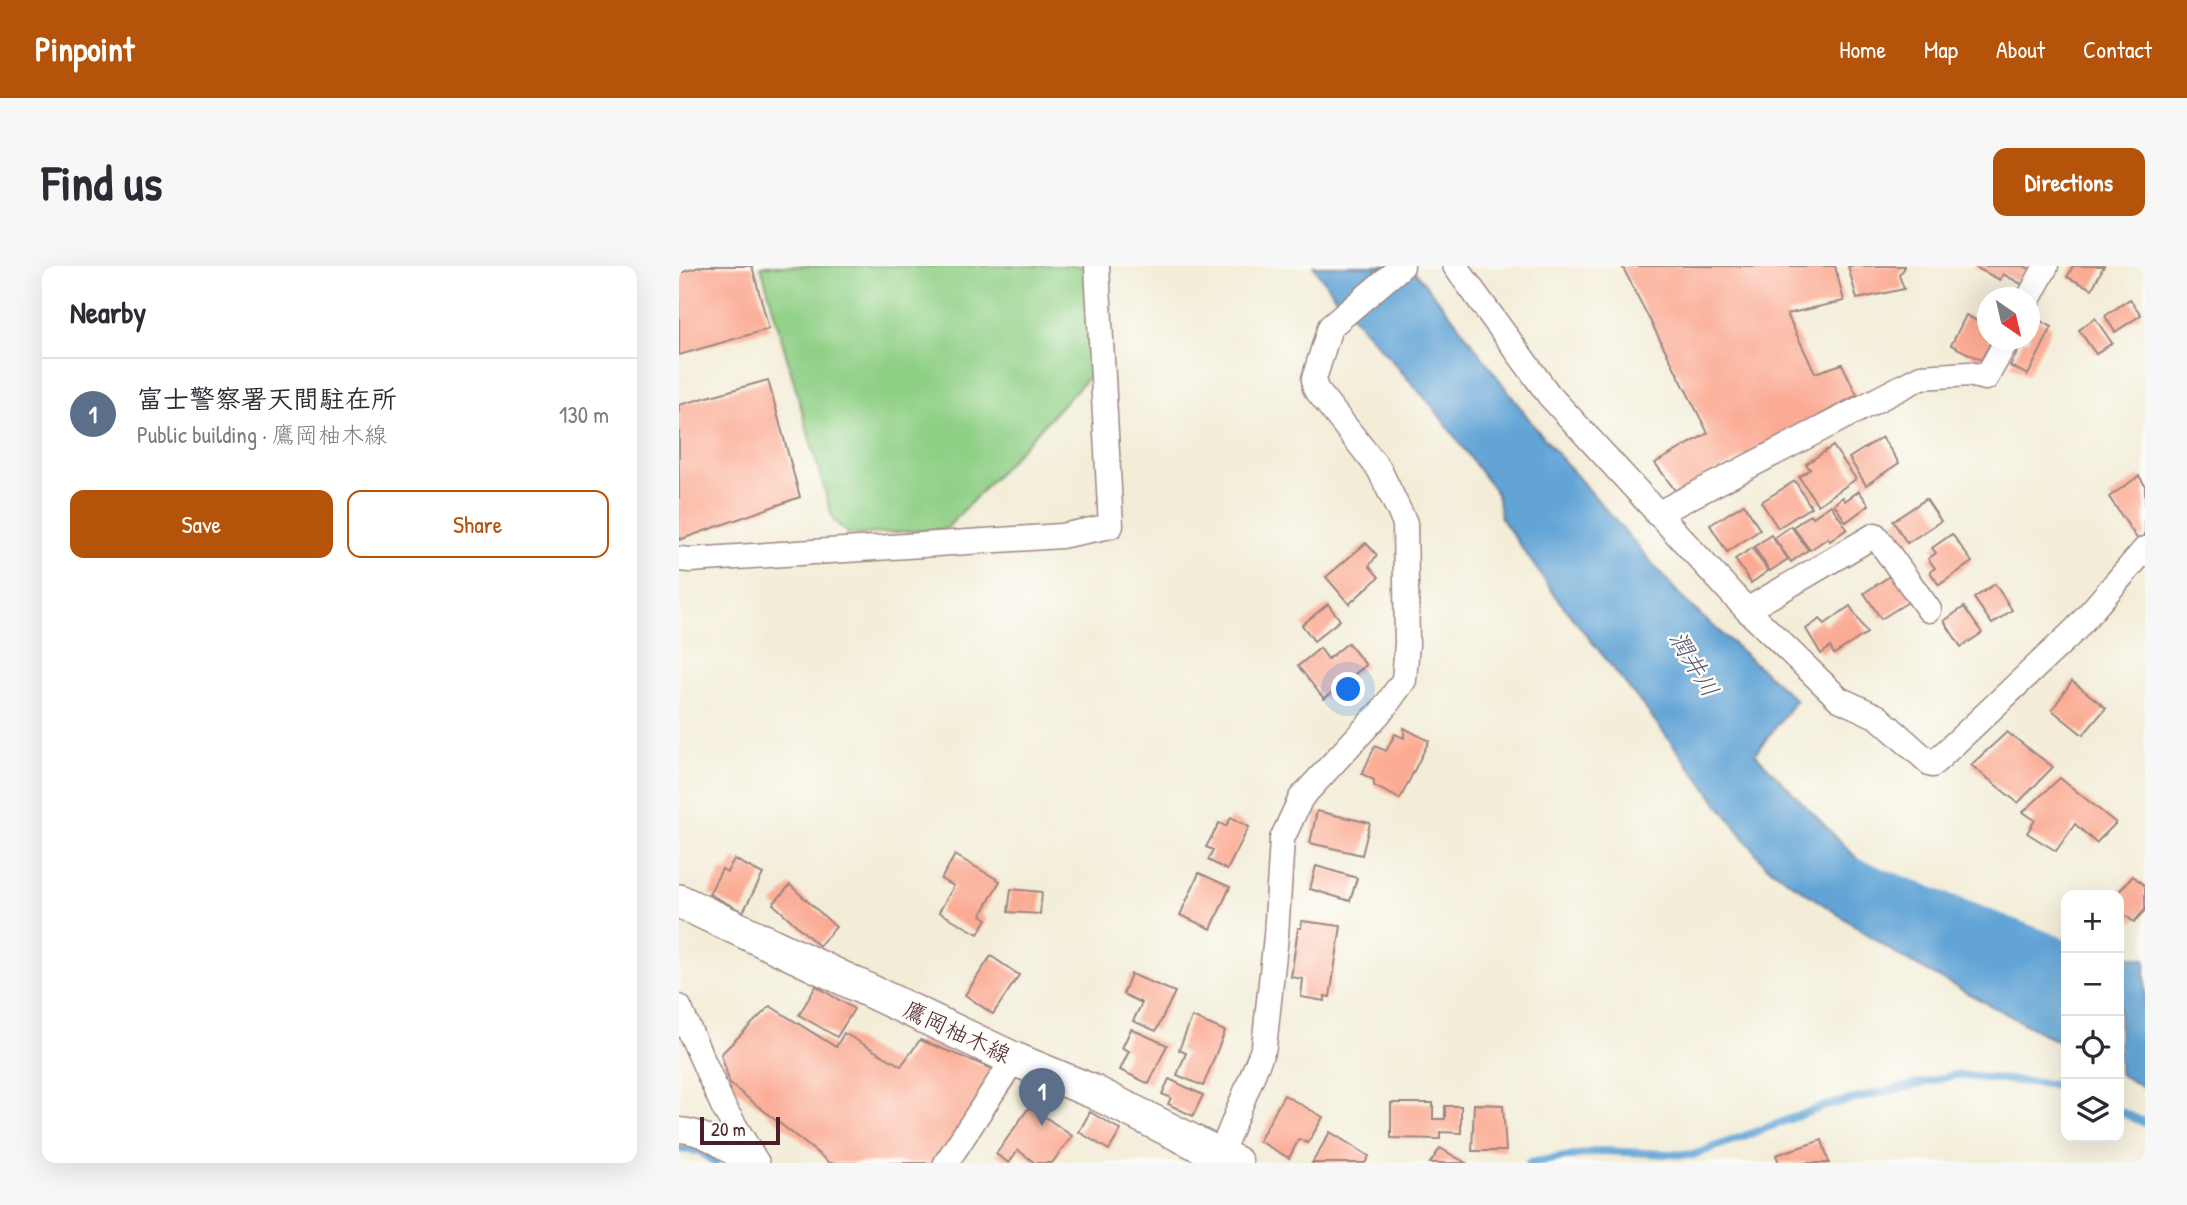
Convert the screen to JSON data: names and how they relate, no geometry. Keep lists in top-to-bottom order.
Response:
{
  "streets": {
    "main road": ["鷹岡柚木線"]
  },
  "water": ["潤井川"],
  "scale_bar": "20 m",
  "north": "bottom right",
  "page": {
    "header": "Pinpoint",
    "nav": [
      "Home",
      "Map",
      "About",
      "Contact"
    ],
    "buttons": [
      "Directions",
      ["Save", "Share"]
    ],
    "title": "Find us",
    "heading": "Nearby",
    "list": [
      {
        "mark": "1",
        "name": "富士警察署天間駐在所",
        "note": "Public building · 鷹岡柚木線",
        "value": "130 m"
      }
    ],
    "map_buttons": ["+", "−"],
    "pins": "1",
    "scale": "20 m"
  }
}
